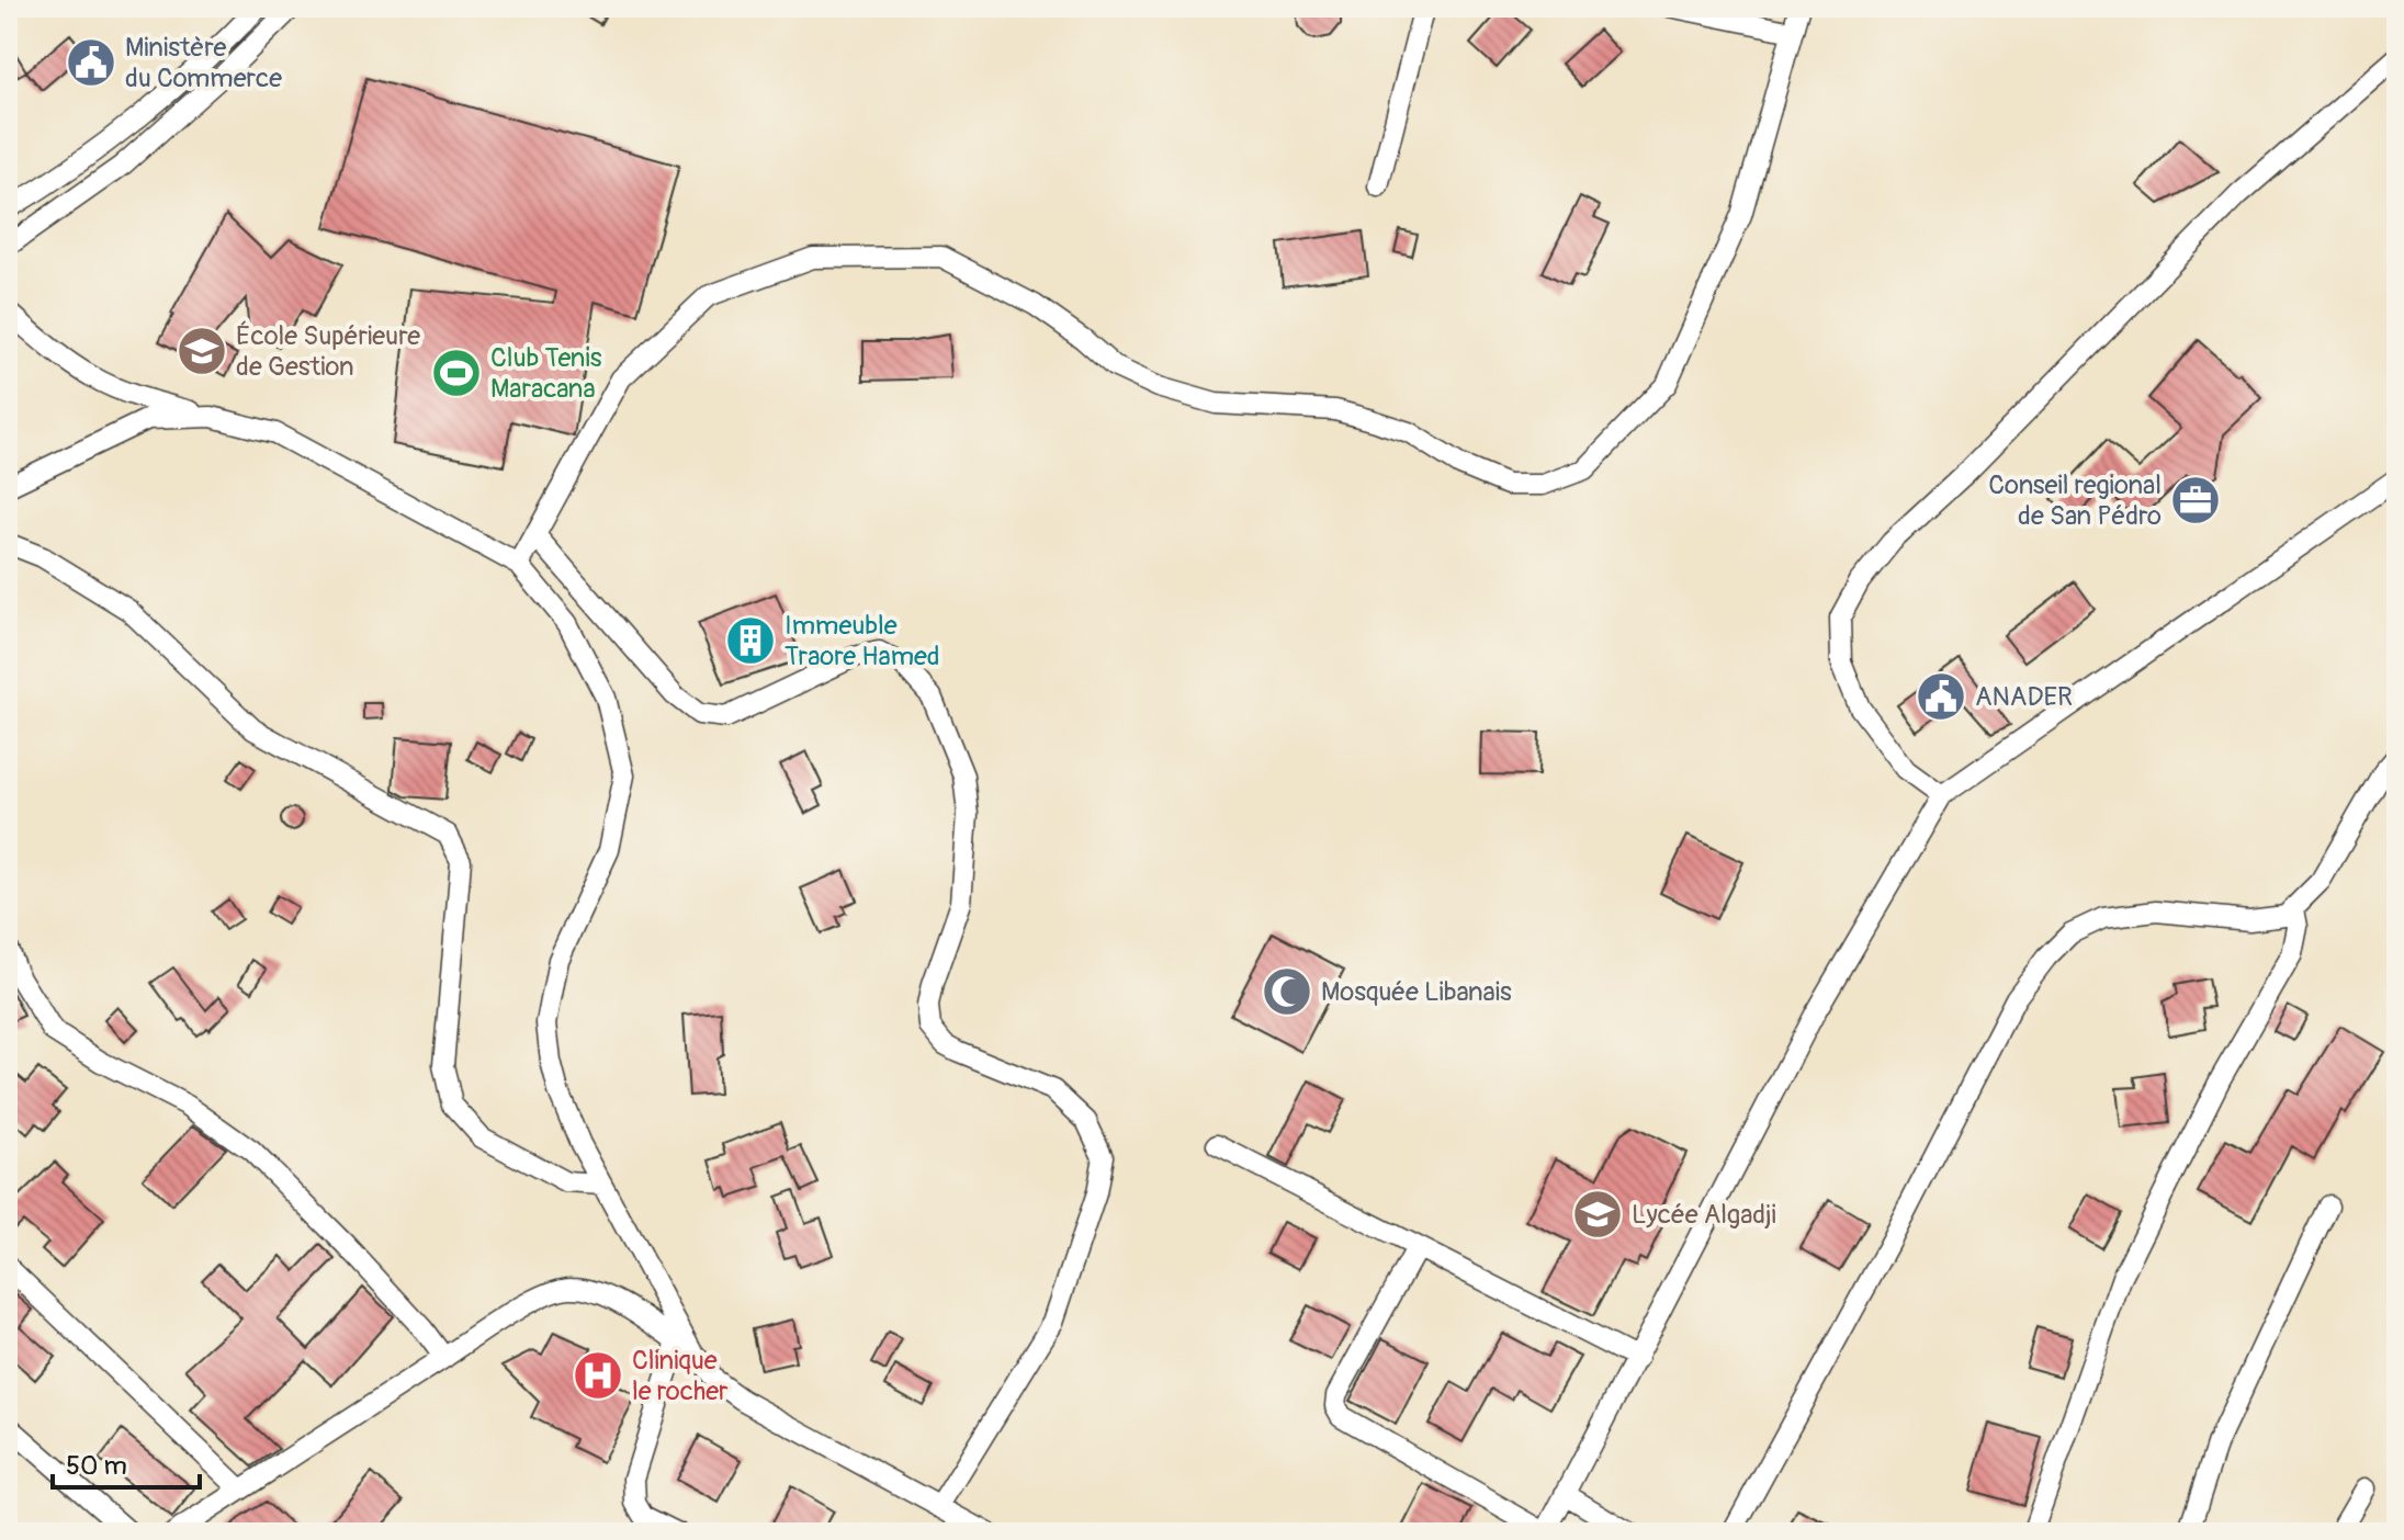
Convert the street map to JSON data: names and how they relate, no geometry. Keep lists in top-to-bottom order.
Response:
{
  "places": {
    "public building": ["Ministère du Commerce", "ANADER"],
    "school or university": ["École Supérieure de Gestion", "Lycée Algadji"],
    "sports": ["Club Tenis Maracana"],
    "office": ["Conseil regional de San Pédro"],
    "building": ["Immeuble Traore Hamed"],
    "mosque": ["Mosquée Libanais"],
    "hospital": ["Clinique le rocher"]
  },
  "scale_bar": "50 m"
}
